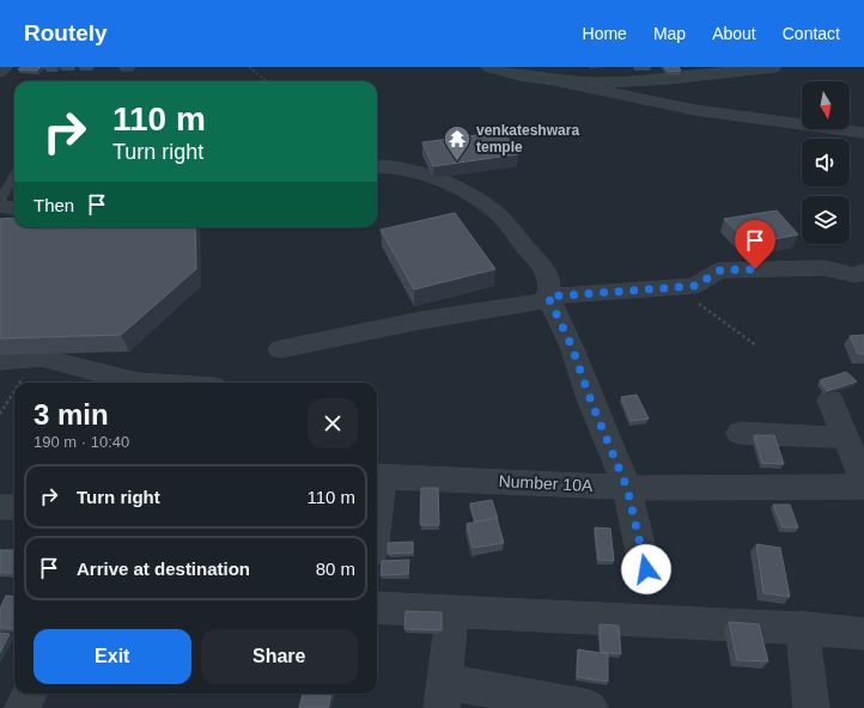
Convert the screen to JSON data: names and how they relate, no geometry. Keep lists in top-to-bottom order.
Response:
{
  "streets": {
    "street": ["Number 10A"]
  },
  "places": {
    "temple": ["venkateshwara temple"]
  },
  "north": "bottom",
  "page": {
    "header": "Routely",
    "nav": [
      "Home",
      "Map",
      "About",
      "Contact"
    ],
    "turn": ["110 m", "Turn right"],
    "then": "Then",
    "heading": ["3 min", "190 m · 10:40"],
    "list": [
      {
        "name": "Turn right",
        "value": "110 m"
      },
      {
        "name": "Arrive at destination",
        "value": "80 m"
      }
    ],
    "buttons": ["Exit", "Share"]
  }
}
